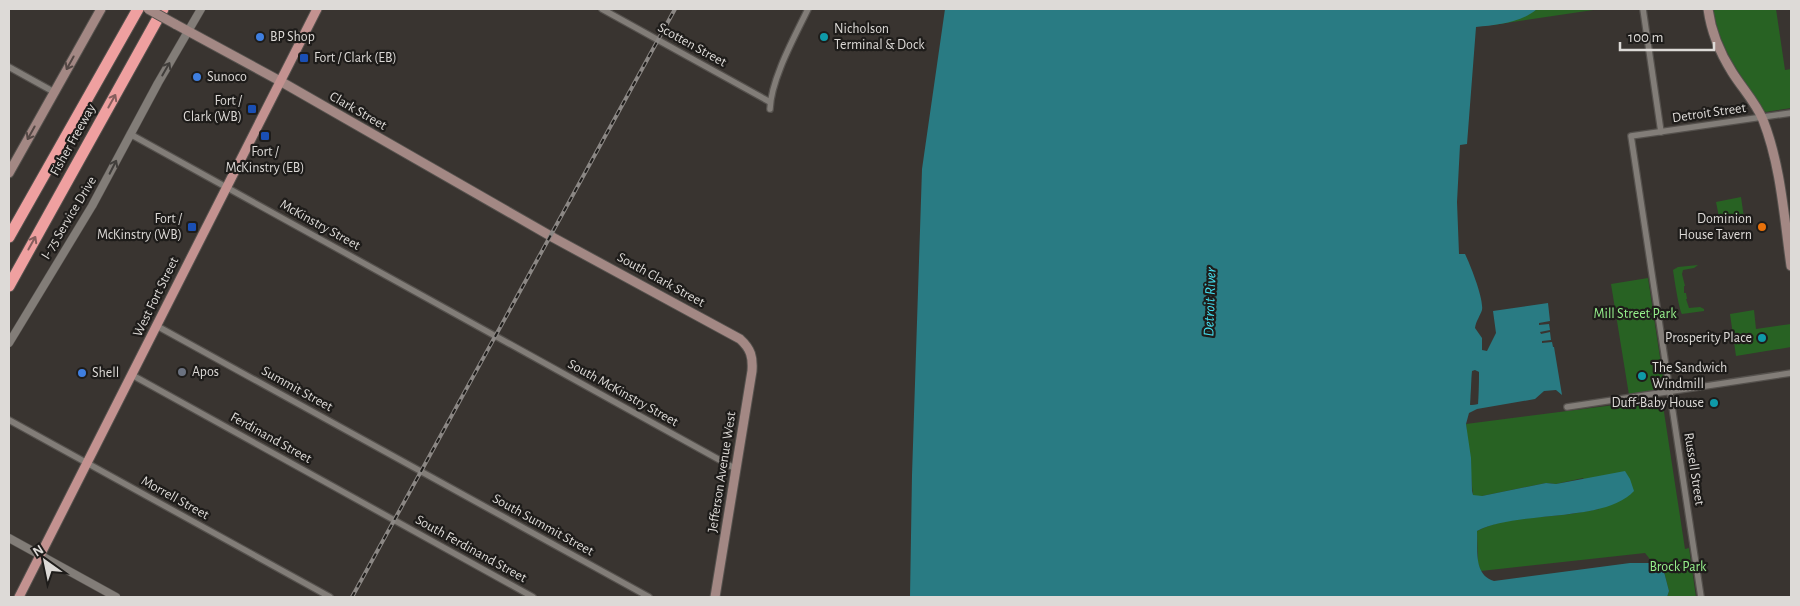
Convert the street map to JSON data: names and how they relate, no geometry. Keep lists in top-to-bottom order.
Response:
{
  "streets": {
    "highway": ["Fisher Freeway"],
    "main road": [
      "Clark Street",
      "South Clark Street",
      "West Fort Street",
      "Jefferson Avenue West"
    ],
    "street": [
      "Scotten Street",
      "Detroit Street",
      "I- 75 Service Drive",
      "McKinstry Street",
      "Summit Street",
      "South McKinstry Street",
      "Ferdinand Street",
      "Russell Street",
      "Morrell Street",
      "South Summit Street",
      "South Ferdinand Street"
    ]
  },
  "crossings": [
    ["Clark Street", "I- 75 Service Drive"],
    ["Clark Street", "South Clark Street"],
    ["Clark Street", "West Fort Street"],
    ["Detroit Street", "Russell Street"],
    ["I- 75 Service Drive", "McKinstry Street"],
    ["McKinstry Street", "West Fort Street"],
    ["McKinstry Street", "South McKinstry Street"],
    ["South Clark Street", "Jefferson Avenue West"],
    ["West Fort Street", "Summit Street"],
    ["West Fort Street", "Ferdinand Street"],
    ["West Fort Street", "Morrell Street"],
    ["Summit Street", "South Summit Street"],
    ["South McKinstry Street", "Jefferson Avenue West"],
    ["Ferdinand Street", "South Ferdinand Street"]
  ],
  "one_way": ["I- 75 Service Drive"],
  "water": ["Detroit River"],
  "parks": ["Mill Street Park", "Brock Park"],
  "places": {
    "other": [
      "BP Shop",
      "Nicholson Terminal & Dock",
      "Sunoco",
      "Dominion House Tavern",
      "Prosperity Place",
      "Apos",
      "Shell",
      "The Sandwich Windmill",
      "Duff-Baby House"
    ],
    "transit": [
      "Fort / Clark (EB)",
      "Fort / Clark (WB)",
      "Fort / McKinstry (EB)",
      "Fort / McKinstry (WB)"
    ]
  },
  "scale_bar": "100 m",
  "north": "top left"
}
